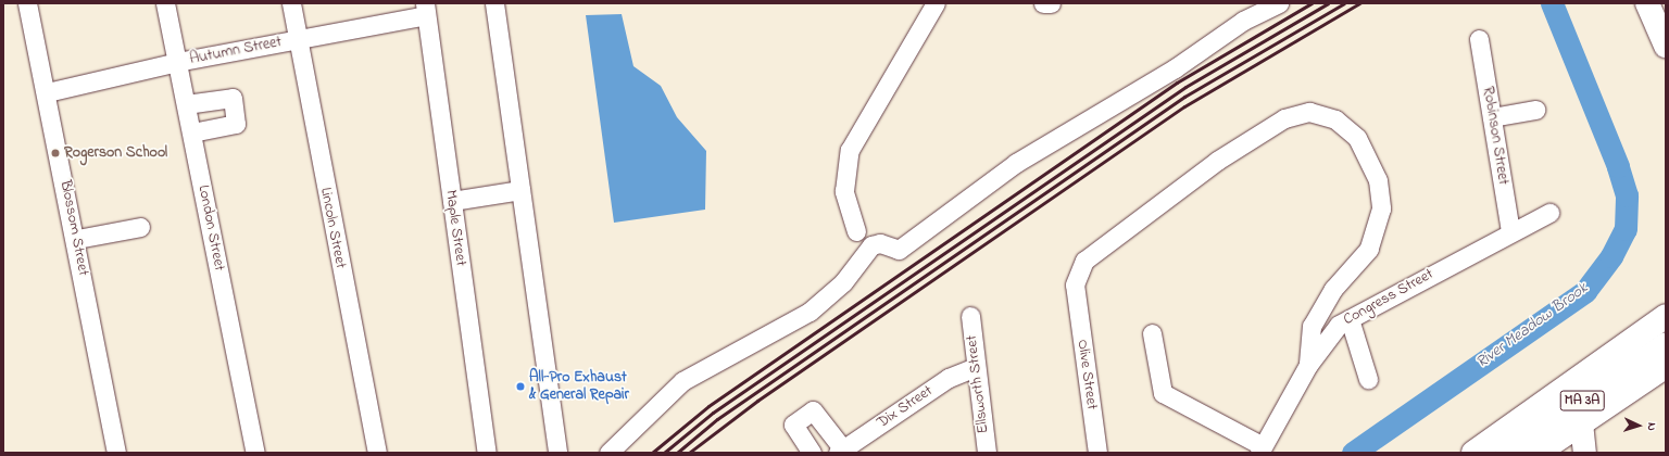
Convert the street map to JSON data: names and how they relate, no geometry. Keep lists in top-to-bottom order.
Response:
{
  "streets": {
    "main road": ["MA 3A"],
    "street": [
      "Autumn Street",
      "Robinson Street",
      "Blossom Street",
      "London Street",
      "Lincoln Street",
      "Maple Street",
      "Congress Street",
      "Olive Street",
      "Ellsworth Street",
      "Dix Street"
    ]
  },
  "crossings": [
    ["Autumn Street", "Blossom Street"],
    ["Autumn Street", "London Street"],
    ["Autumn Street", "Lincoln Street"],
    ["Autumn Street", "Maple Street"],
    ["Robinson Street", "Congress Street"],
    ["Congress Street", "Olive Street"],
    ["Ellsworth Street", "Dix Street"]
  ],
  "water": ["River Meadow Brook"],
  "places": ["Rogerson School", "All-Pro Exhaust & General Repair"],
  "north": "right"
}
